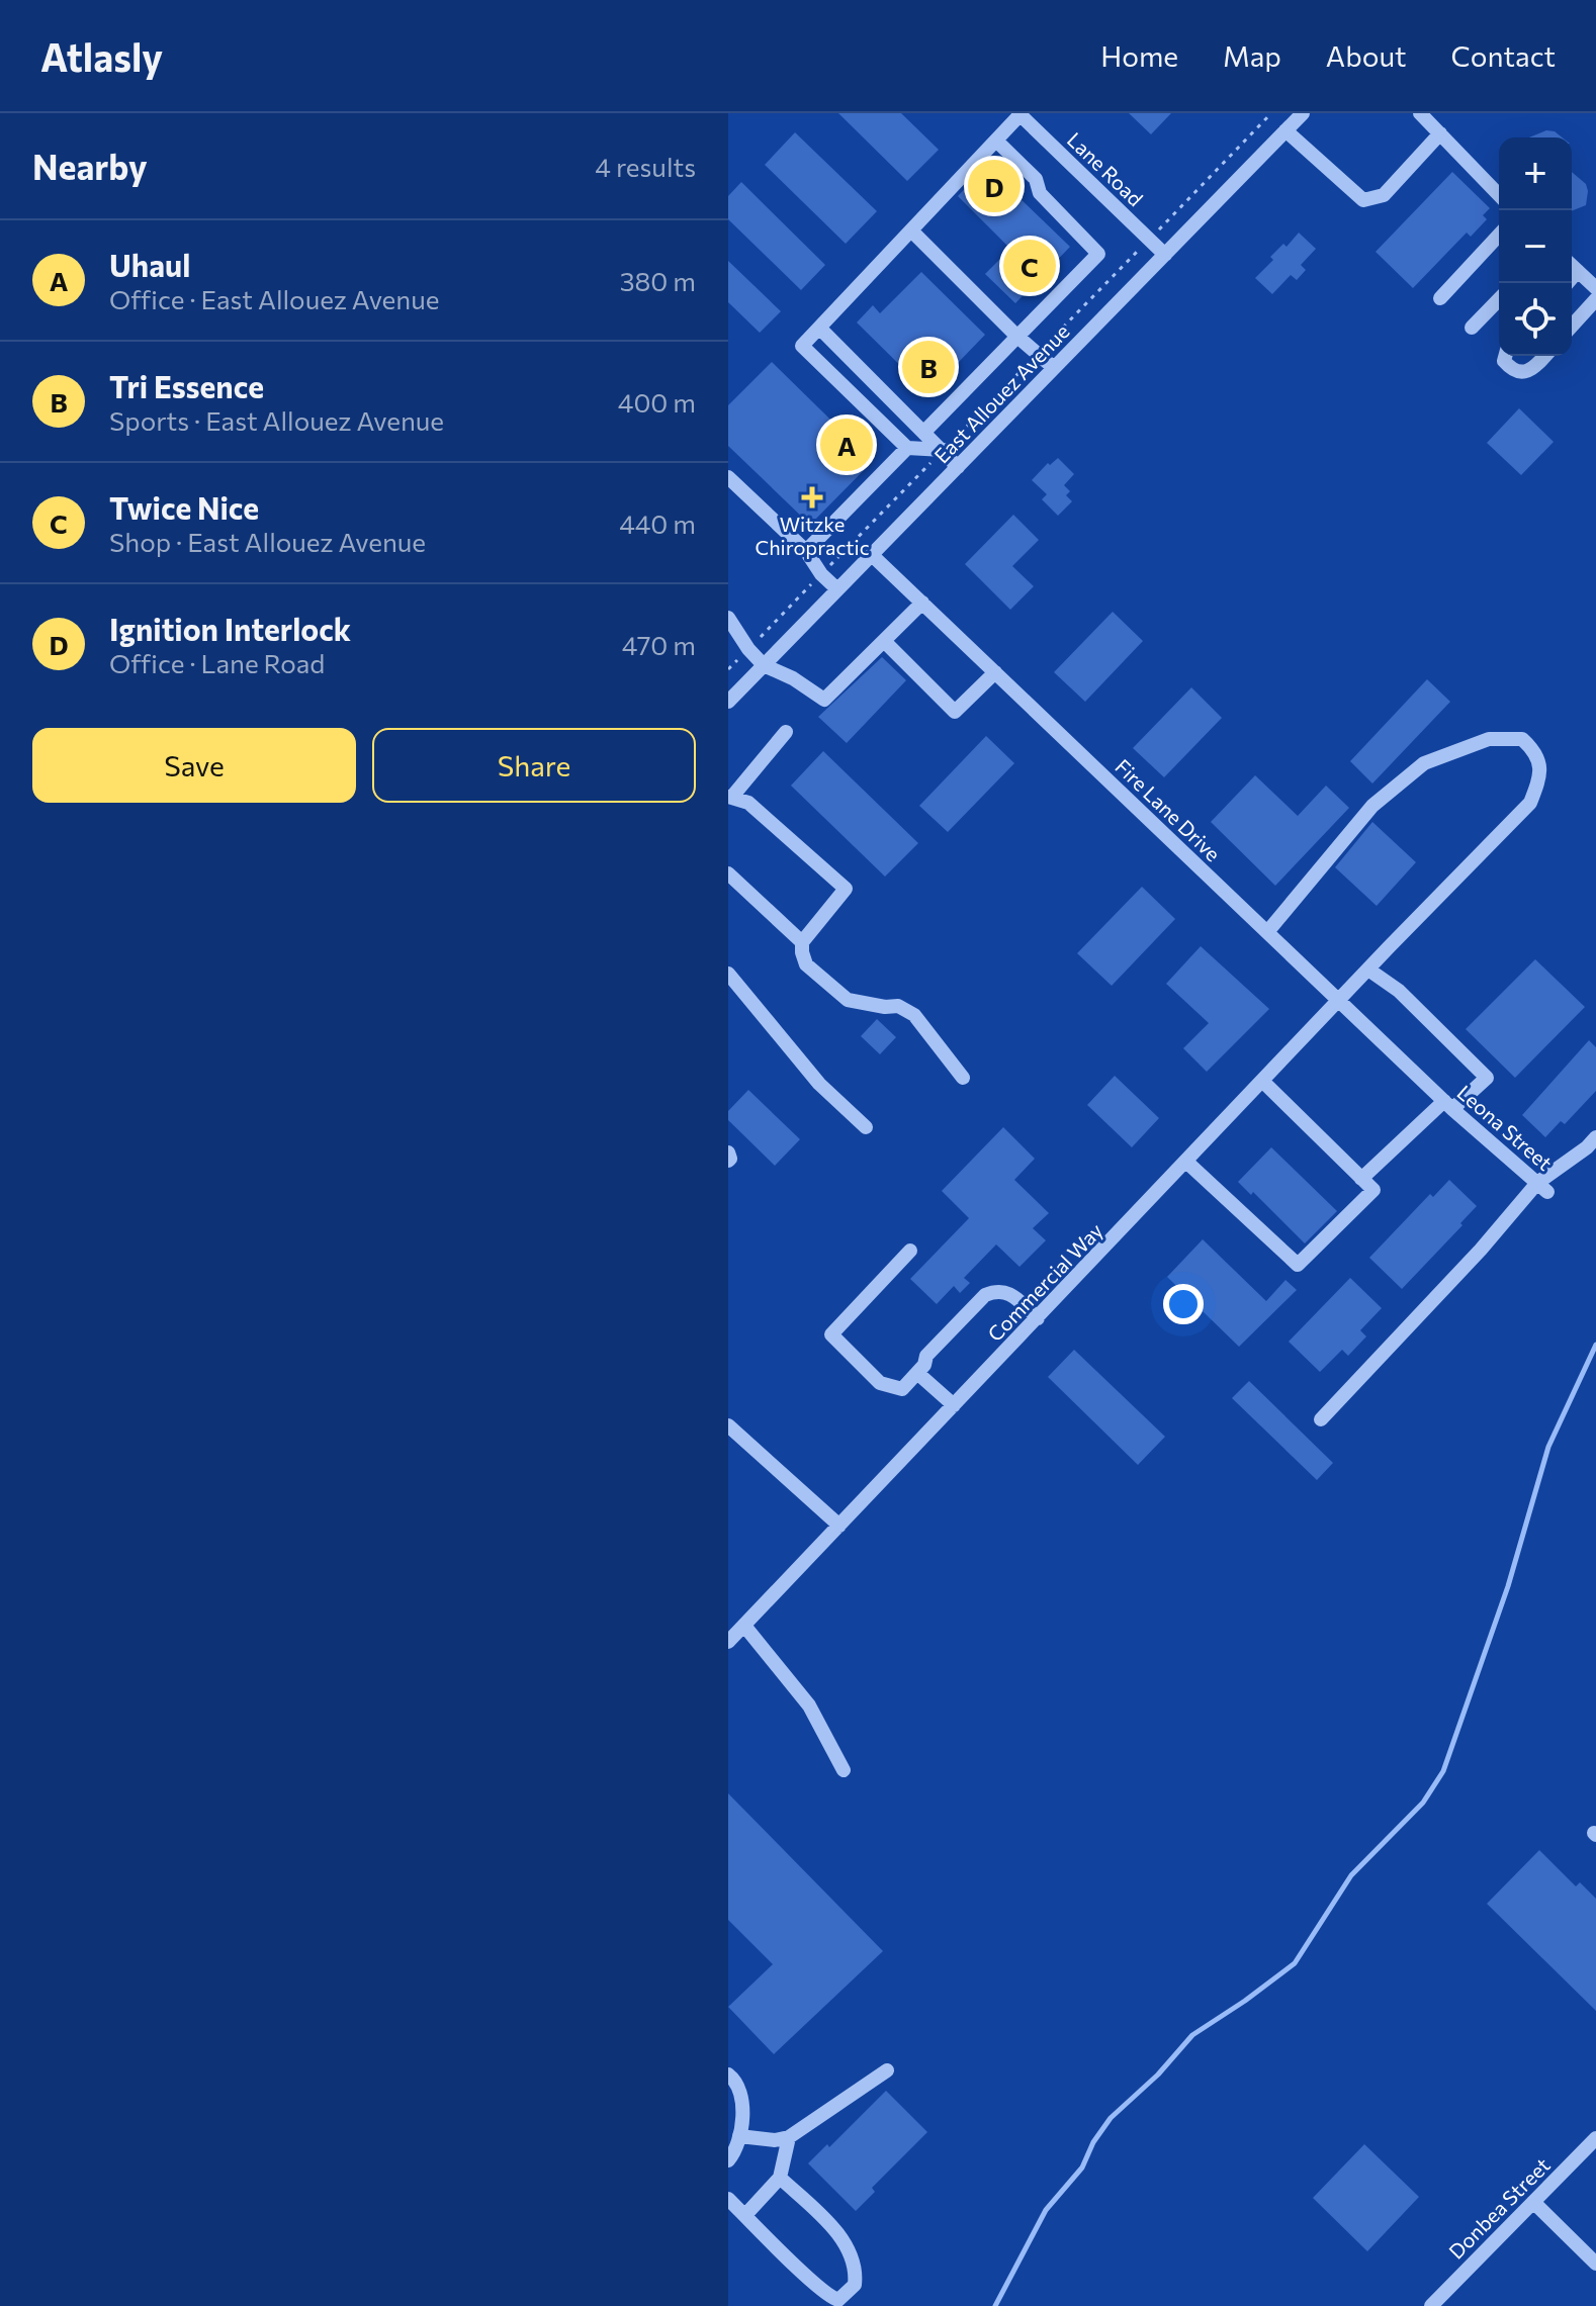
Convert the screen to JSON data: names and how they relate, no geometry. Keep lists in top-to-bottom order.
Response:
{
  "streets": {
    "street": [
      "Lane Road",
      "East Allouez Avenue",
      "Fire Lane Drive",
      "Leona Street",
      "Commercial Way",
      "Donbea Street"
    ]
  },
  "crossings": [
    ["Lane Road", "East Allouez Avenue"],
    ["East Allouez Avenue", "Fire Lane Drive"],
    ["Fire Lane Drive", "Leona Street"],
    ["Fire Lane Drive", "Commercial Way"]
  ],
  "places": {
    "health": ["Witzke Chiropractic"]
  },
  "page": {
    "header": "Atlasly",
    "nav": [
      "Home",
      "Map",
      "About",
      "Contact"
    ],
    "heading": ["Nearby", "4 results"],
    "map_buttons": ["+", "−"],
    "pins": [
      "D",
      "C",
      "B",
      "A"
    ],
    "list": [
      {
        "mark": "A",
        "name": "Uhaul",
        "note": "Office · East Allouez Avenue",
        "value": "380 m"
      },
      {
        "mark": "B",
        "name": "Tri Essence",
        "note": "Sports · East Allouez Avenue",
        "value": "400 m"
      },
      {
        "mark": "C",
        "name": "Twice Nice",
        "note": "Shop · East Allouez Avenue",
        "value": "440 m"
      },
      {
        "mark": "D",
        "name": "Ignition Interlock",
        "note": "Office · Lane Road",
        "value": "470 m"
      }
    ],
    "buttons": ["Save", "Share"]
  }
}
